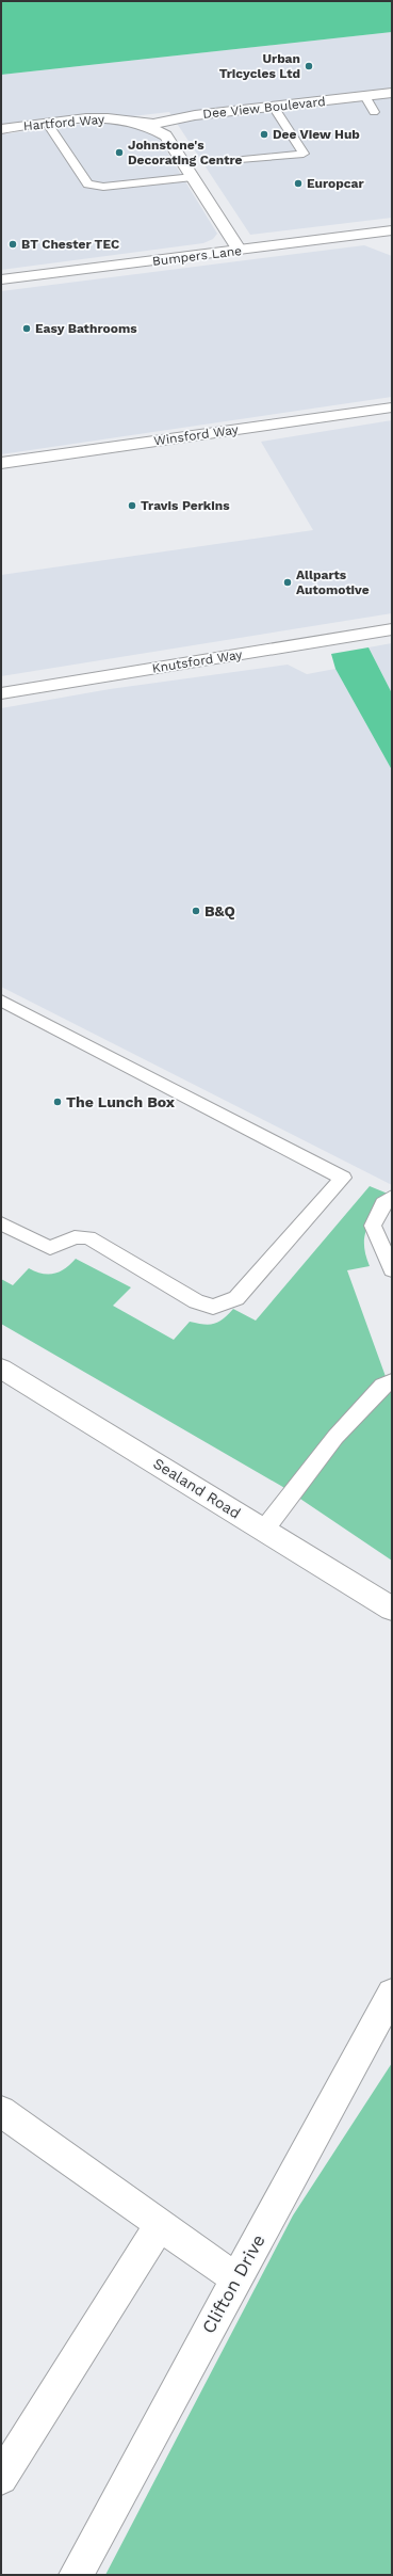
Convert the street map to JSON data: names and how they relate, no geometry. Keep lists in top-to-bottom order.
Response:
{
  "streets": {
    "street": [
      "Dee View Boulevard",
      "Hartford Way",
      "Bumpers Lane",
      "Winsford Way",
      "Knutsford Way",
      "Sealand Road",
      "Clifton Drive"
    ]
  },
  "crossings": [
    ["Dee View Boulevard", "Hartford Way"],
    ["Hartford Way", "Bumpers Lane"]
  ],
  "places": [
    "Urban Tricycles Ltd",
    "Dee View Hub",
    "Johnstone's Decorating Centre",
    "Europcar",
    "BT Chester TEC",
    "Easy Bathrooms",
    "Travis Perkins",
    "Allparts Automotive",
    "B&Q",
    "The Lunch Box"
  ]
}
